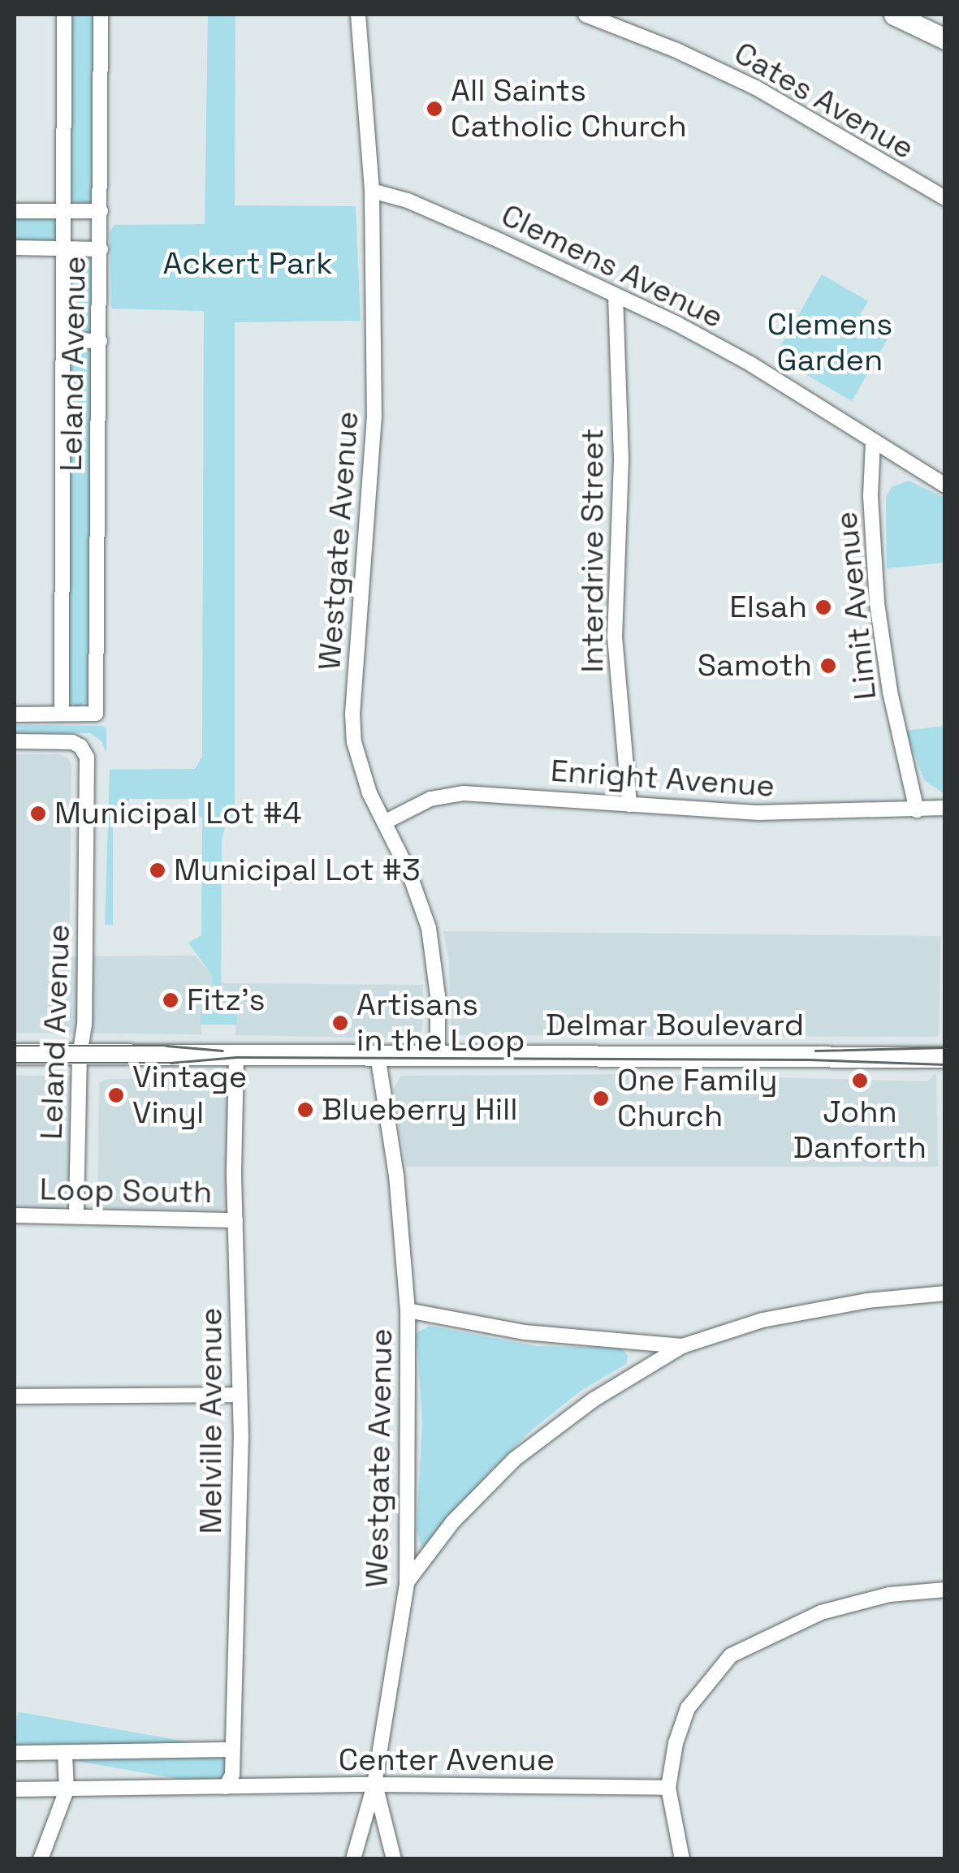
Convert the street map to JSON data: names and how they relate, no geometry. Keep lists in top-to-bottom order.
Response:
{
  "streets": {
    "main road": ["Delmar Boulevard"],
    "street": [
      "Cates Avenue",
      "Clemens Avenue",
      "Leland Avenue",
      "Westgate Avenue",
      "Interdrive Street",
      "Limit Avenue",
      "Enright Avenue",
      "Loop South",
      "Melville Avenue",
      "Center Avenue"
    ]
  },
  "crossings": [
    ["Clemens Avenue", "Westgate Avenue"],
    ["Clemens Avenue", "Interdrive Street"],
    ["Clemens Avenue", "Limit Avenue"],
    ["Leland Avenue", "Delmar Boulevard"],
    ["Leland Avenue", "Loop South"],
    ["Westgate Avenue", "Enright Avenue"],
    ["Westgate Avenue", "Delmar Boulevard"],
    ["Westgate Avenue", "Center Avenue"],
    ["Interdrive Street", "Enright Avenue"],
    ["Limit Avenue", "Enright Avenue"],
    ["Delmar Boulevard", "Melville Avenue"],
    ["Loop South", "Melville Avenue"],
    ["Melville Avenue", "Center Avenue"]
  ],
  "parks": ["Ackert Park", "Clemens Garden"],
  "places": [
    "All Saints Catholic Church",
    "Elsah",
    "Samoth",
    "Municipal Lot #4",
    "Municipal Lot #3",
    "Fitz's",
    "Artisans in the Loop",
    "John Danforth",
    "Vintage Vinyl",
    "One Family Church",
    "Blueberry Hill"
  ]
}
